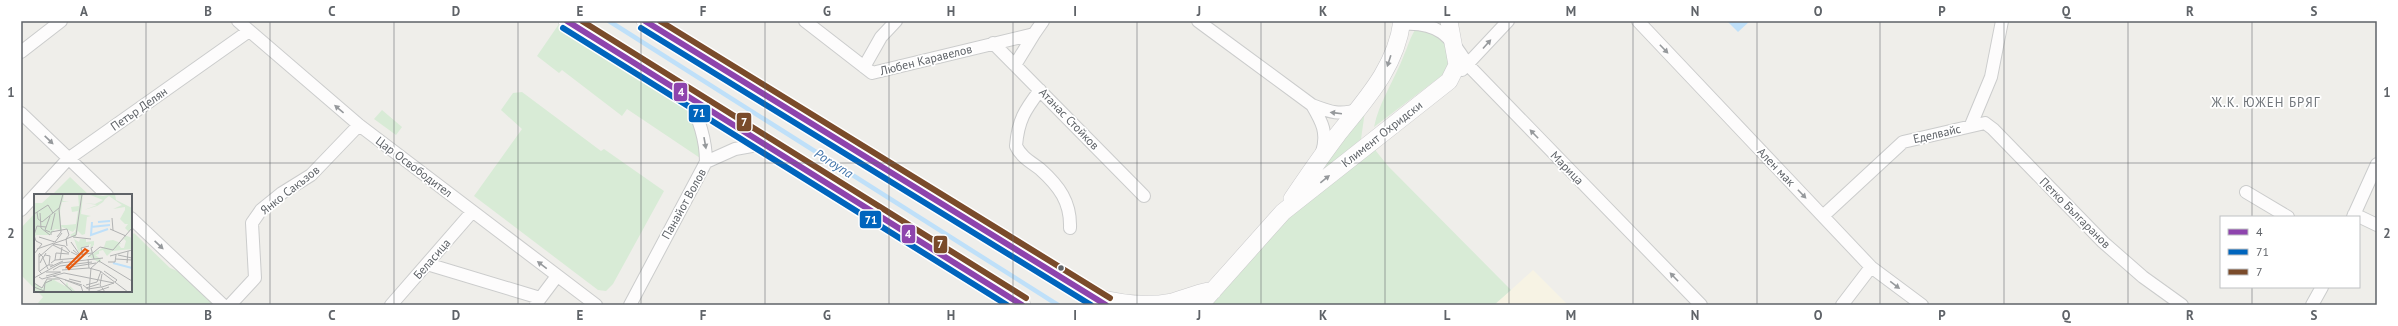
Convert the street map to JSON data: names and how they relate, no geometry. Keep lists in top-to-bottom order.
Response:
{
  "streets": {
    "main road": ["Климент Охридски", "Марица"],
    "street": [
      "Любен Каравелов",
      "Петър Делян",
      "Атанас Стойков",
      "Еделвайс",
      "Цар Освободител",
      "Ален мак",
      "Янко Сакъзов",
      "Панайот Волов",
      "Петко Българанов",
      "Беласица"
    ]
  },
  "crossings": [
    ["Любен Каравелов", "Атанас Стойков"],
    ["Петър Делян", "Цар Освободител"],
    ["Климент Охридски", "Марица"],
    ["Еделвайс", "Ален мак"],
    ["Еделвайс", "Петко Българанов"],
    ["Цар Освободител", "Янко Сакъзов"],
    ["Цар Освободител", "Беласица"]
  ],
  "one_way": ["Ален мак", "Марица"],
  "districts": ["Ж.К. ЮЖЕН БРЯГ"],
  "water": ["Poroyna"],
  "lines": ["transit line 4", "transit line 7", "transit line 71"],
  "legend": ["4", "71", "7"],
  "grid": {
    "columns": [
      "A",
      "B",
      "C",
      "D",
      "E",
      "F",
      "G",
      "H",
      "I",
      "J",
      "K",
      "L",
      "M",
      "N",
      "O",
      "P",
      "Q",
      "R",
      "S"
    ],
    "rows": ["1", "2"]
  }
}
